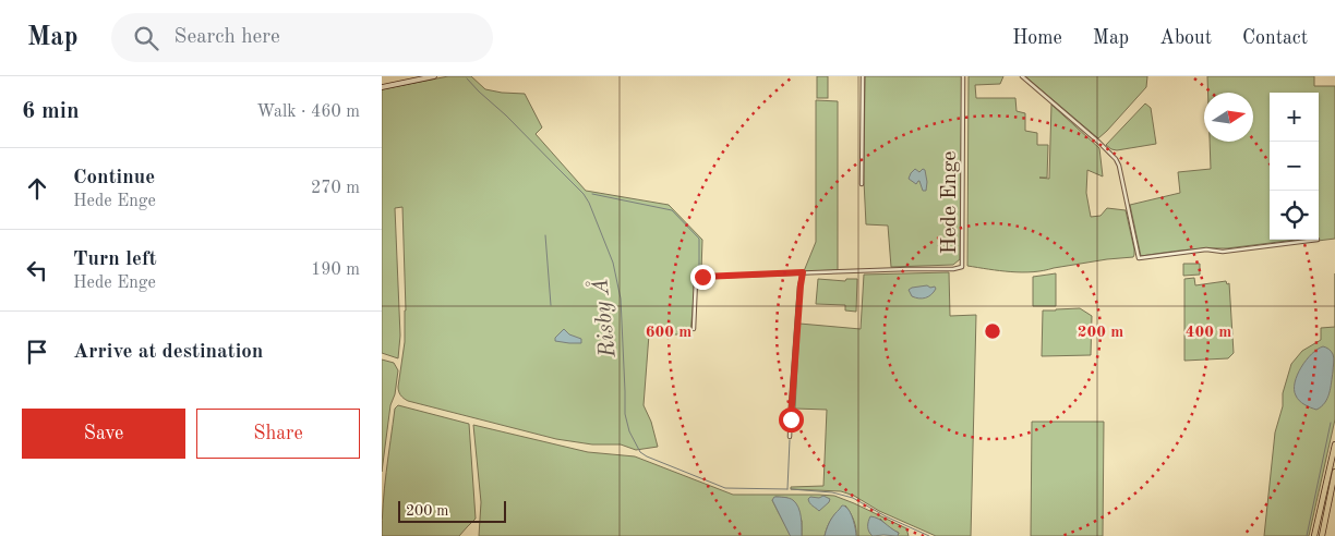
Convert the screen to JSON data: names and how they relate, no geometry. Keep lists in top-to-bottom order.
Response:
{
  "streets": {
    "street": ["Hede Enge"]
  },
  "water": ["Risby Å"],
  "scale_bar": "200 m",
  "north": "right",
  "page": {
    "header": "Map",
    "search": "Search here",
    "nav": [
      "Home",
      "Map",
      "About",
      "Contact"
    ],
    "heading": ["6 min", "Walk · 460 m"],
    "map_buttons": ["+", "−"],
    "list": [
      ["Continue", "Hede Enge", "270 m"],
      ["Turn left", "Hede Enge", "190 m"],
      "Arrive at destination"
    ],
    "buttons": ["Save", "Share"],
    "scale": "200 m"
  },
  "rings": ["200 m", "400 m", "600 m"]
}
